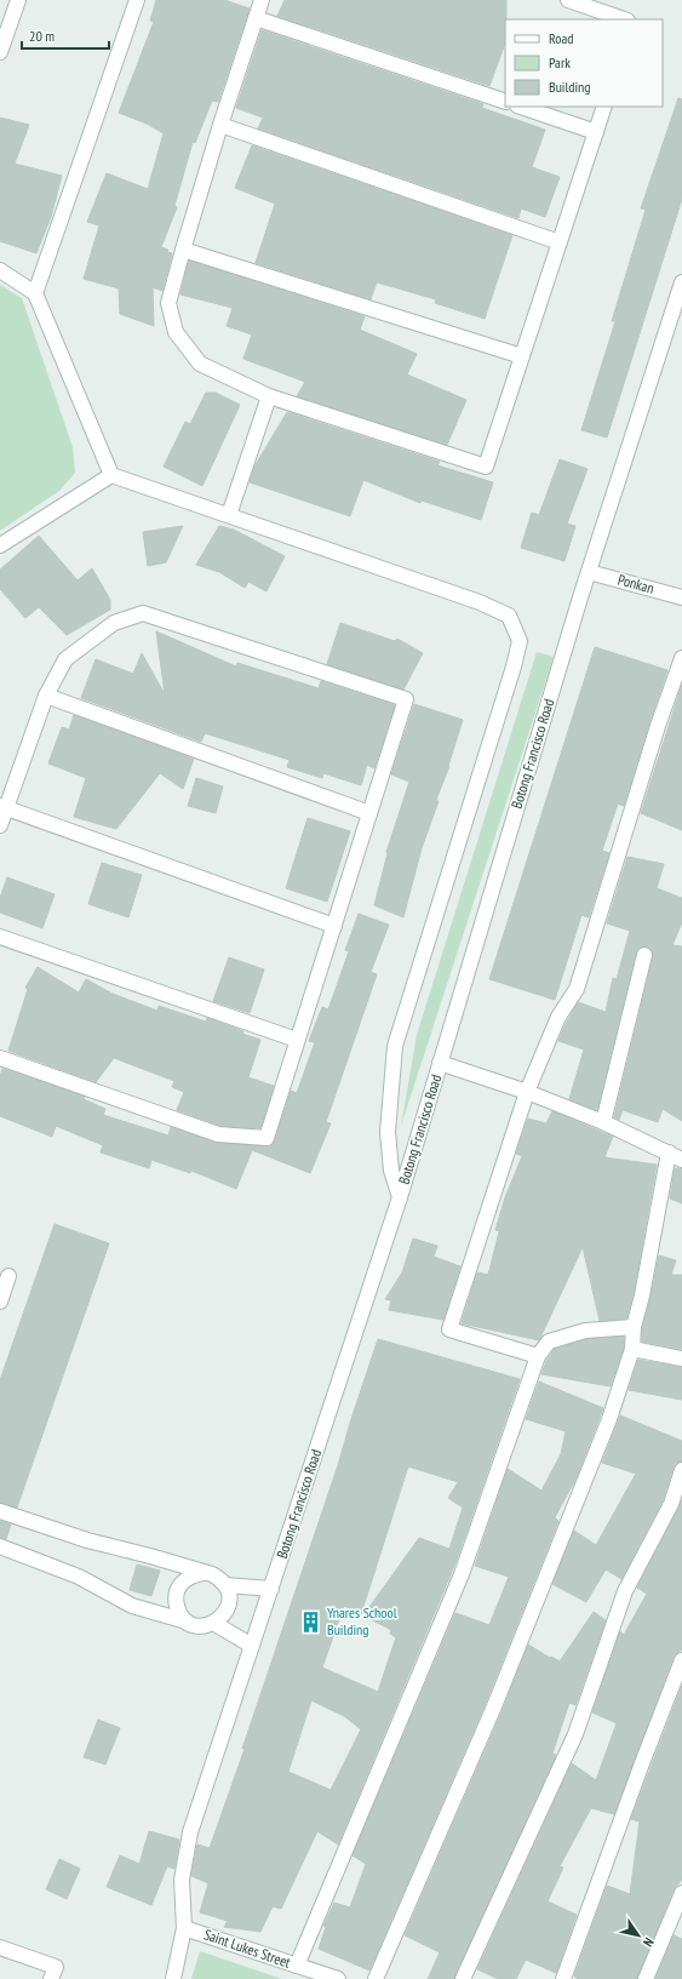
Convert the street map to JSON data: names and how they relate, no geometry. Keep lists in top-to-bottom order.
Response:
{
  "streets": {
    "street": ["Ponkan", "Botong Francisco Road", "Saint Lukes Street"]
  },
  "crossings": [
    ["Ponkan", "Botong Francisco Road"],
    ["Botong Francisco Road", "Saint Lukes Street"]
  ],
  "places": {
    "building": ["Ynares School Building"]
  },
  "legend": ["Road", "Park", "Building"],
  "scale_bar": "20 m",
  "north": "bottom right"
}
